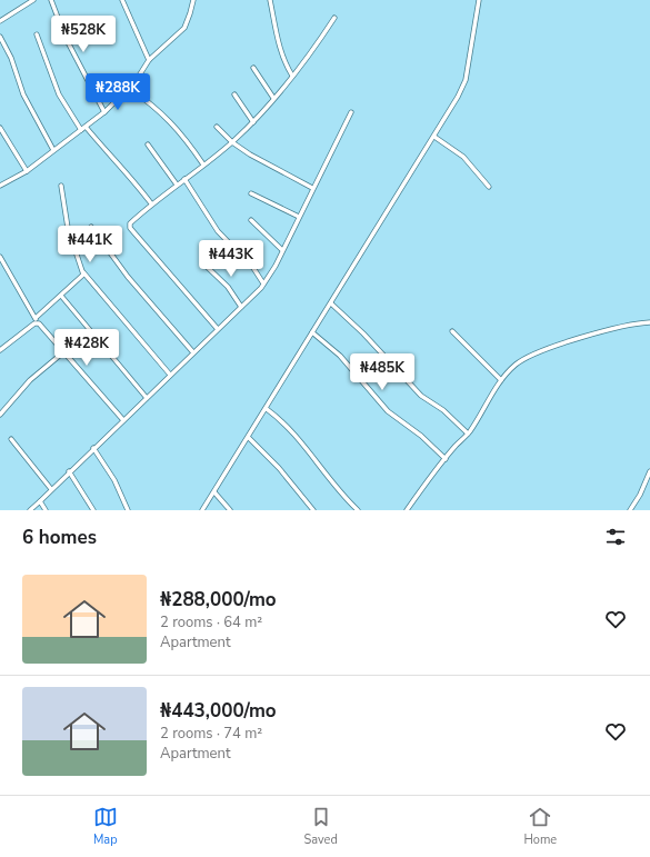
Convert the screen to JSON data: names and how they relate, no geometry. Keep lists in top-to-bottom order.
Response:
{
  "page": {
    "price": [
      "₦528K",
      "₦288K",
      "₦441K",
      "₦443K",
      "₦428K",
      "₦485K"
    ],
    "heading": "6 homes",
    "list": [
      {
        "name": "₦288,000/mo",
        "note": "2 rooms · 64 m² · Apartment"
      },
      {
        "name": "₦443,000/mo",
        "note": "2 rooms · 74 m² · Apartment"
      }
    ],
    "tabs": ["Map", "Saved", "Home"]
  }
}
